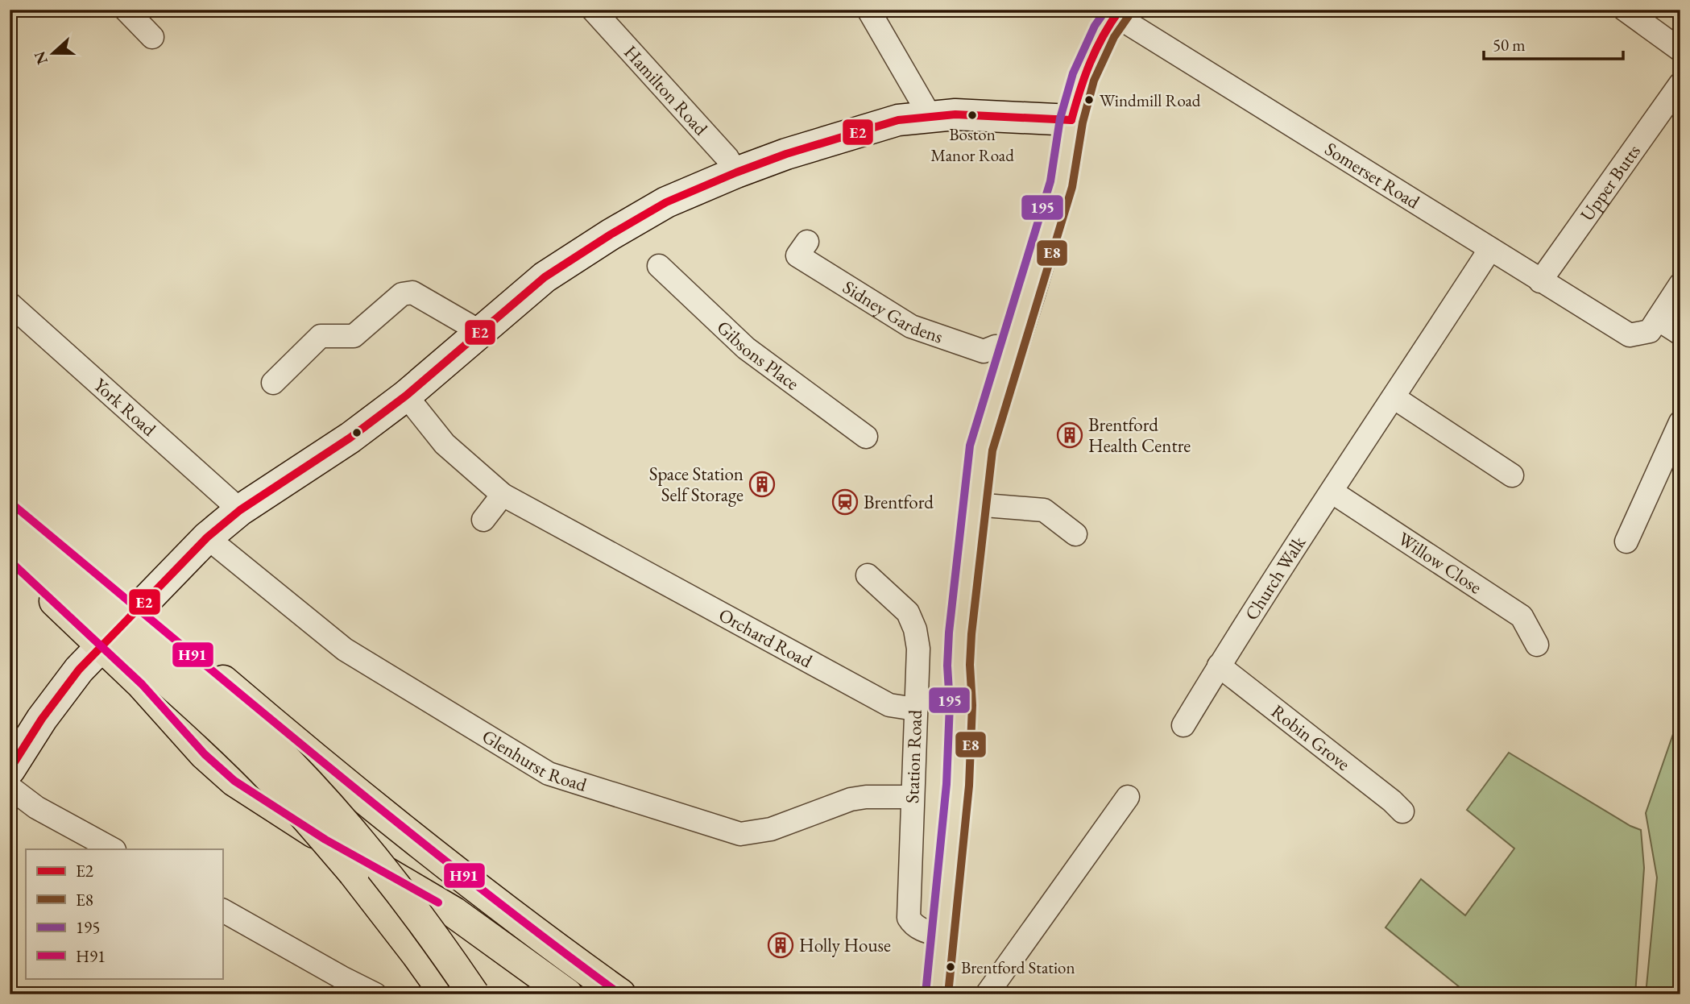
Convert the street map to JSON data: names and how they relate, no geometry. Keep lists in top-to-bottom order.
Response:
{
  "streets": {
    "street": [
      "Hamilton Road",
      "Somerset Road",
      "Upper Butts",
      "Sidney Gardens",
      "Gibsons Place",
      "York Road",
      "Willow Close",
      "Church Walk",
      "Orchard Road",
      "Robin Grove",
      "Station Road",
      "Glenhurst Road"
    ]
  },
  "crossings": [
    ["Somerset Road", "Upper Butts"],
    ["Willow Close", "Church Walk"],
    ["Church Walk", "Robin Grove"],
    ["Orchard Road", "Station Road"],
    ["Station Road", "Glenhurst Road"]
  ],
  "places": {
    "other": ["Windmill Road", "Boston Manor Road", "Brentford Station"],
    "building": ["Brentford Health Centre", "Space Station Self Storage", "Holly House"],
    "station": ["Brentford"]
  },
  "lines": [
    "transit line E2",
    "transit line 195",
    "transit line E8",
    "transit line H91"
  ],
  "legend": [
    "E2",
    "E8",
    "195",
    "H91"
  ],
  "scale_bar": "50 m",
  "north": "left"
}
